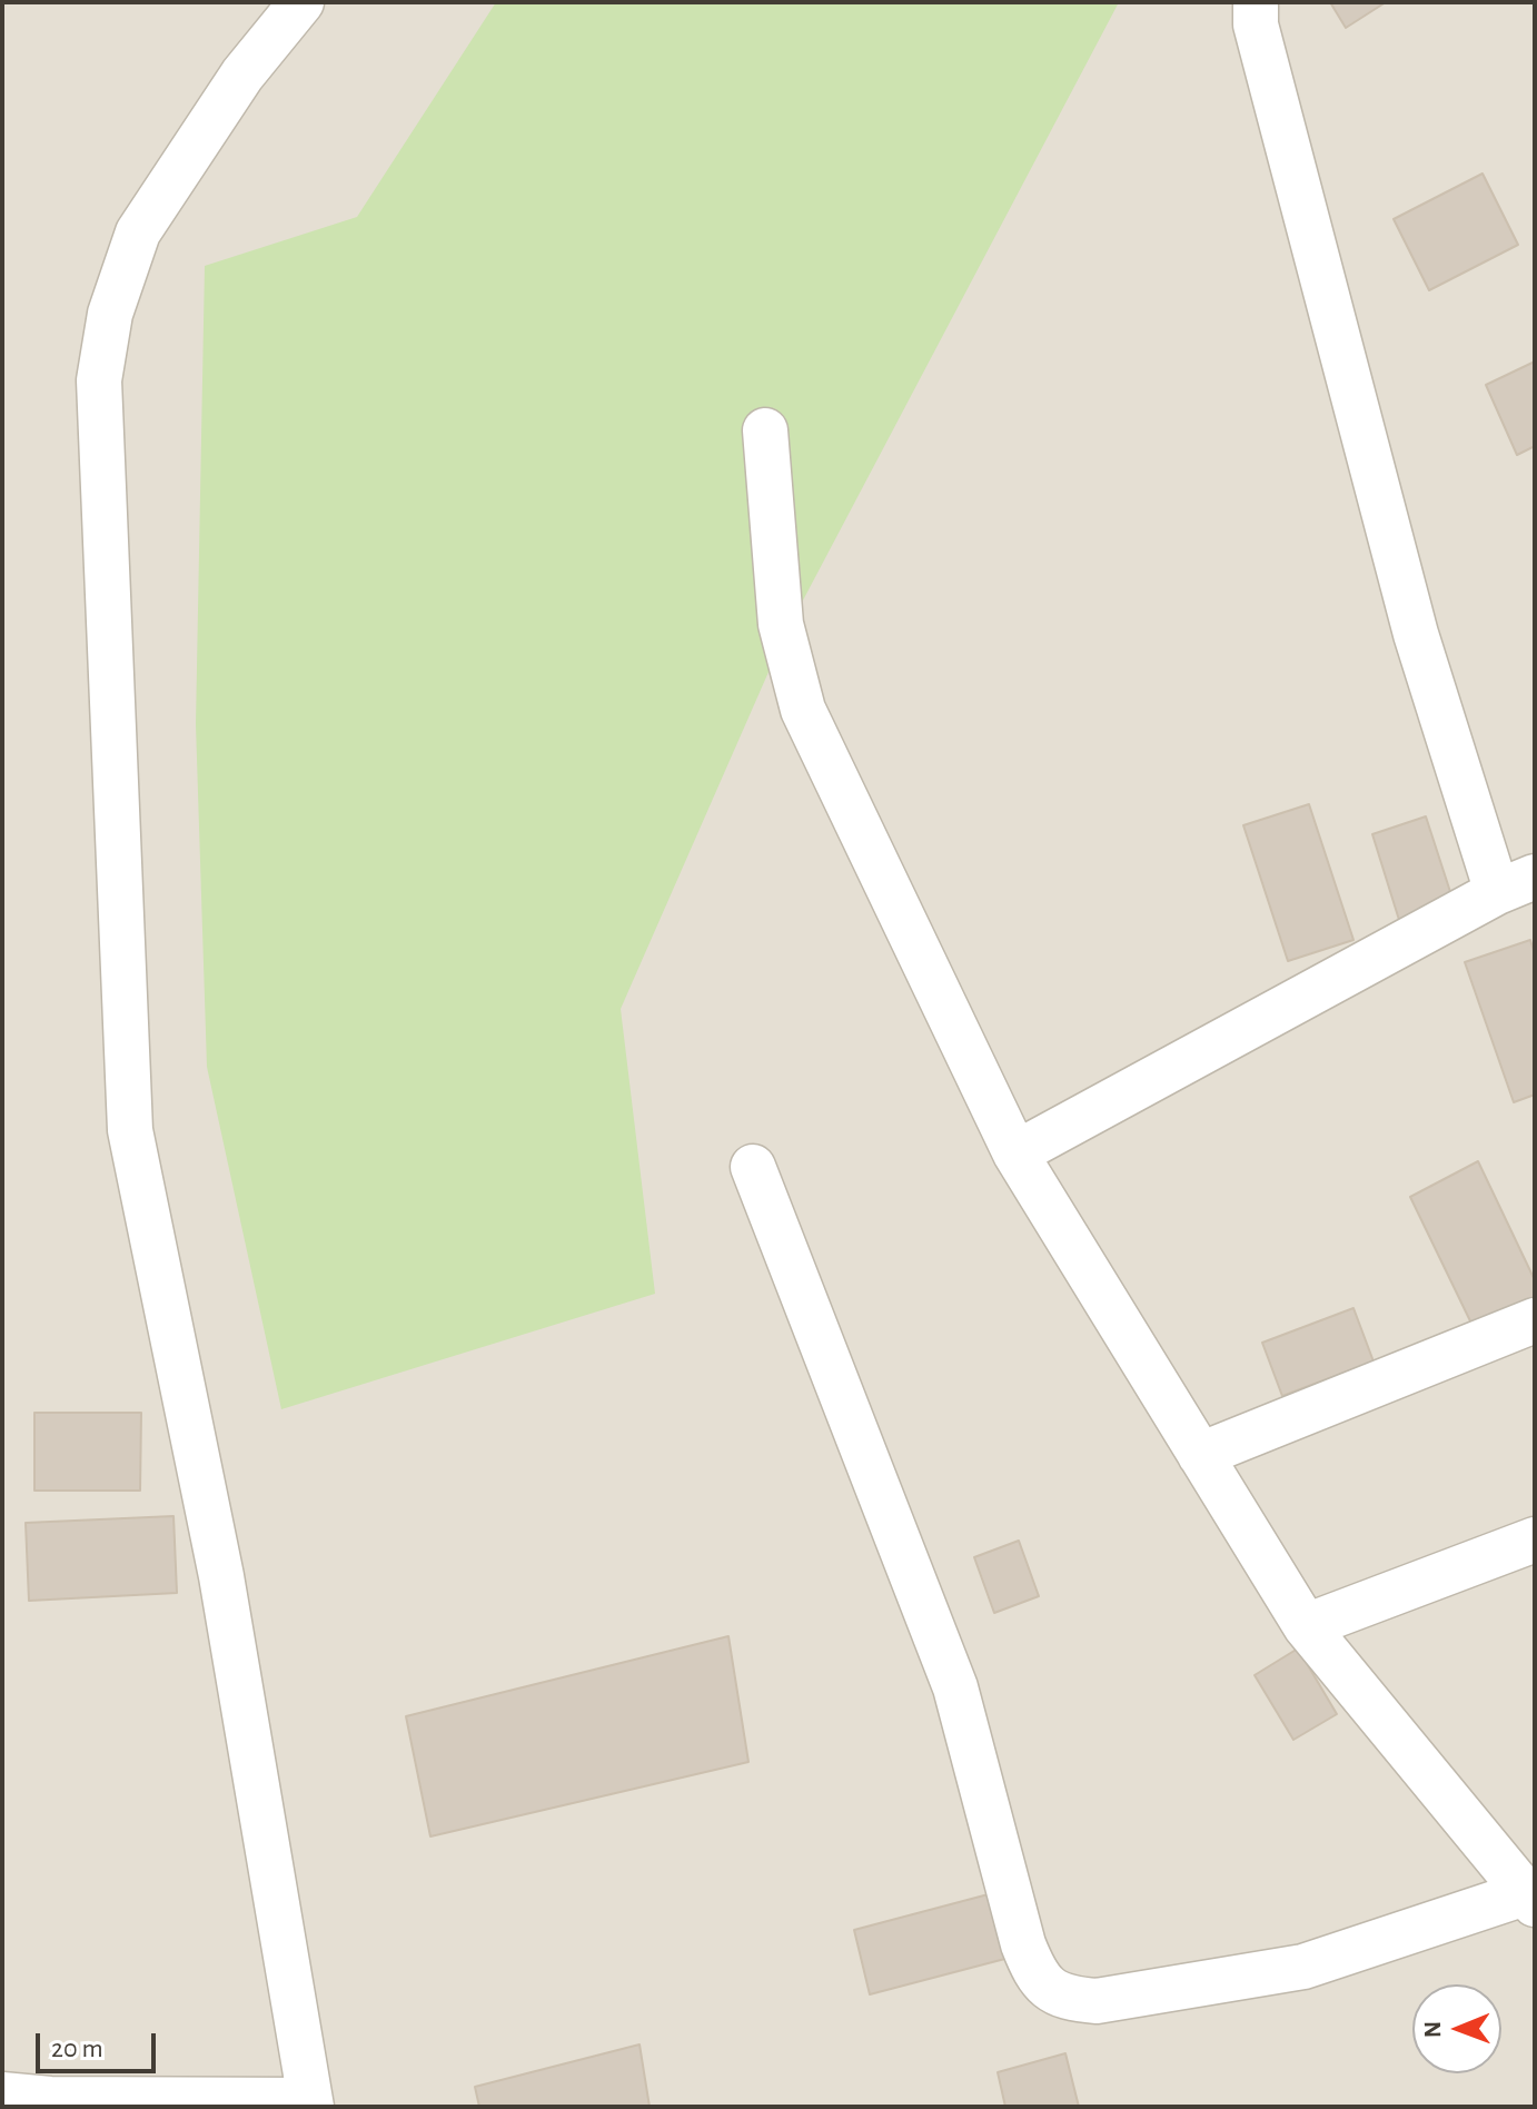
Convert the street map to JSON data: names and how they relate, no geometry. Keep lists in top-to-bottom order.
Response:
{
  "scale_bar": "20 m",
  "north": "left"
}
